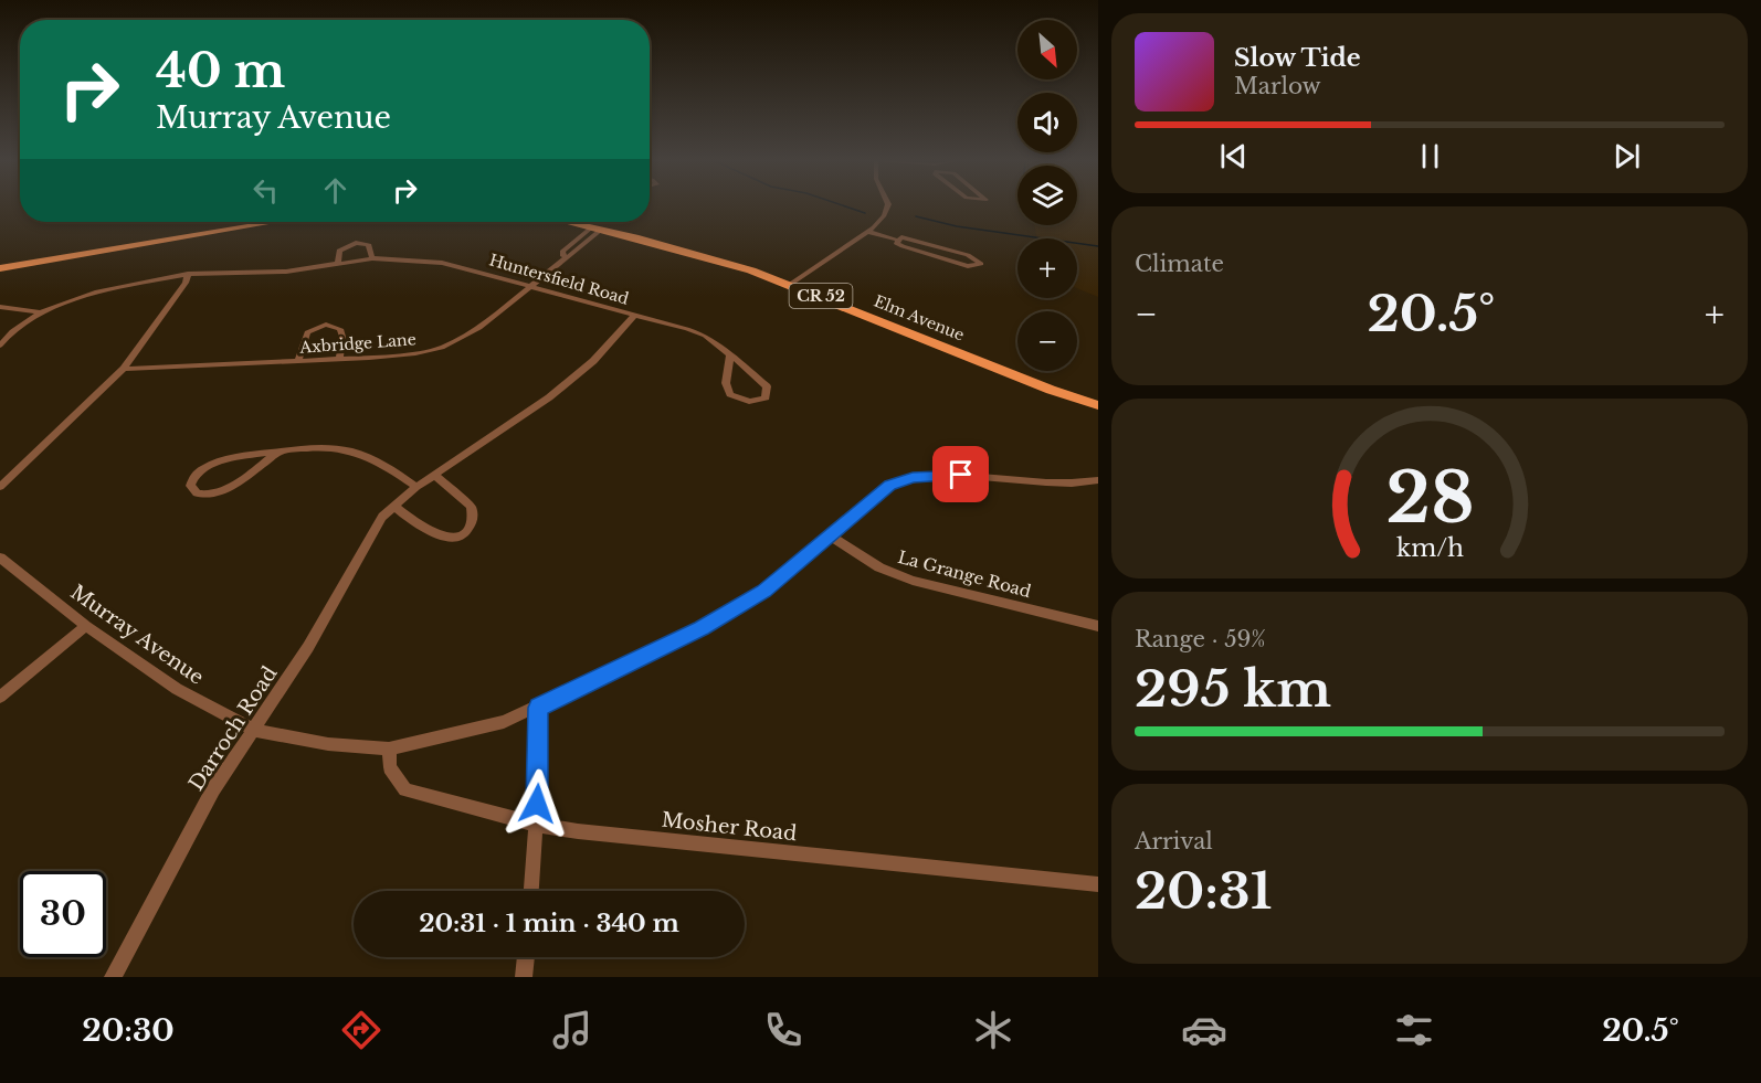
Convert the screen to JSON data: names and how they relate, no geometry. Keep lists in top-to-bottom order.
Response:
{
  "streets": {
    "main road": ["CR 52", "Elm Avenue"],
    "street": [
      "Huntersfield Road",
      "Axbridge Lane",
      "La Grange Road",
      "Murray Avenue",
      "Darroch Road",
      "Mosher Road"
    ]
  },
  "crossings": [
    ["Huntersfield Road", "Axbridge Lane"],
    ["Huntersfield Road", "Darroch Road"],
    ["Elm Avenue", "Axbridge Lane"],
    ["La Grange Road", "Murray Avenue"],
    ["Murray Avenue", "Darroch Road"],
    ["Murray Avenue", "Mosher Road"]
  ],
  "north": "bottom right",
  "page": {
    "map_buttons": ["+", "−"],
    "turn": ["40 m", "Murray Avenue"],
    "song": ["Slow Tide", "Marlow"],
    "tile": [
      "Climate",
      ["Range · 59%", "295 km"],
      ["Arrival", "20:31"]
    ],
    "heat": ["−", "20.5°", "+"],
    "limit": "30",
    "trip": "20:31 · 1 min · 340 m",
    "tabs": ["20:30", "20.5°"],
    "gauge": ["28", "km/h"]
  }
}
